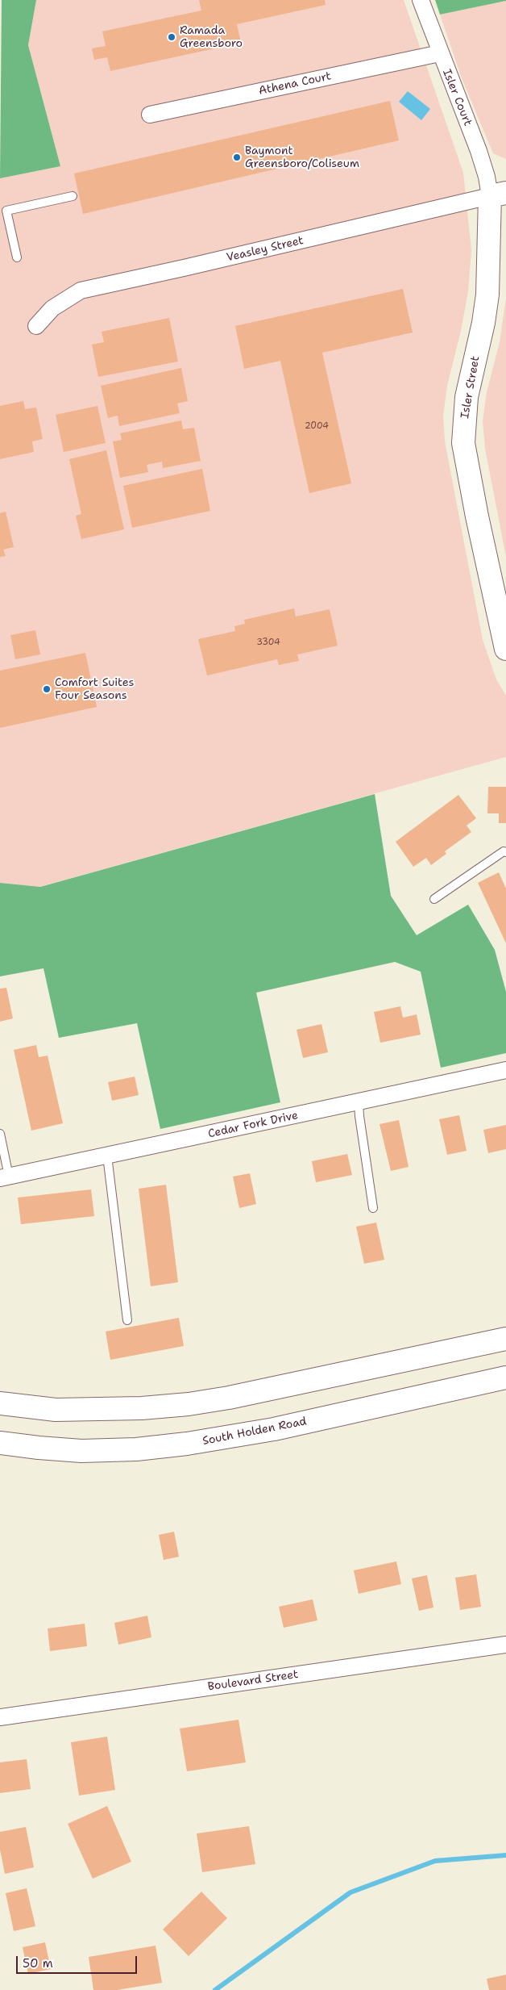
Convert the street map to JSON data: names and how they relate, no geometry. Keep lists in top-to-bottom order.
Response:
{
  "streets": {
    "main road": ["Isler Street", "South Holden Road"],
    "street": [
      "Athena Court",
      "Isler Court",
      "Veasley Street",
      "Cedar Fork Drive",
      "Boulevard Street"
    ]
  },
  "crossings": [
    ["Athena Court", "Isler Court"],
    ["Isler Court", "Veasley Street"],
    ["Isler Court", "Isler Street"],
    ["Veasley Street", "Isler Street"]
  ],
  "places": ["Ramada Greensboro", "Baymont Greensboro/Coliseum", "Comfort Suites Four Seasons"],
  "house_numbers": ["2004", "3304"],
  "scale_bar": "50 m"
}
